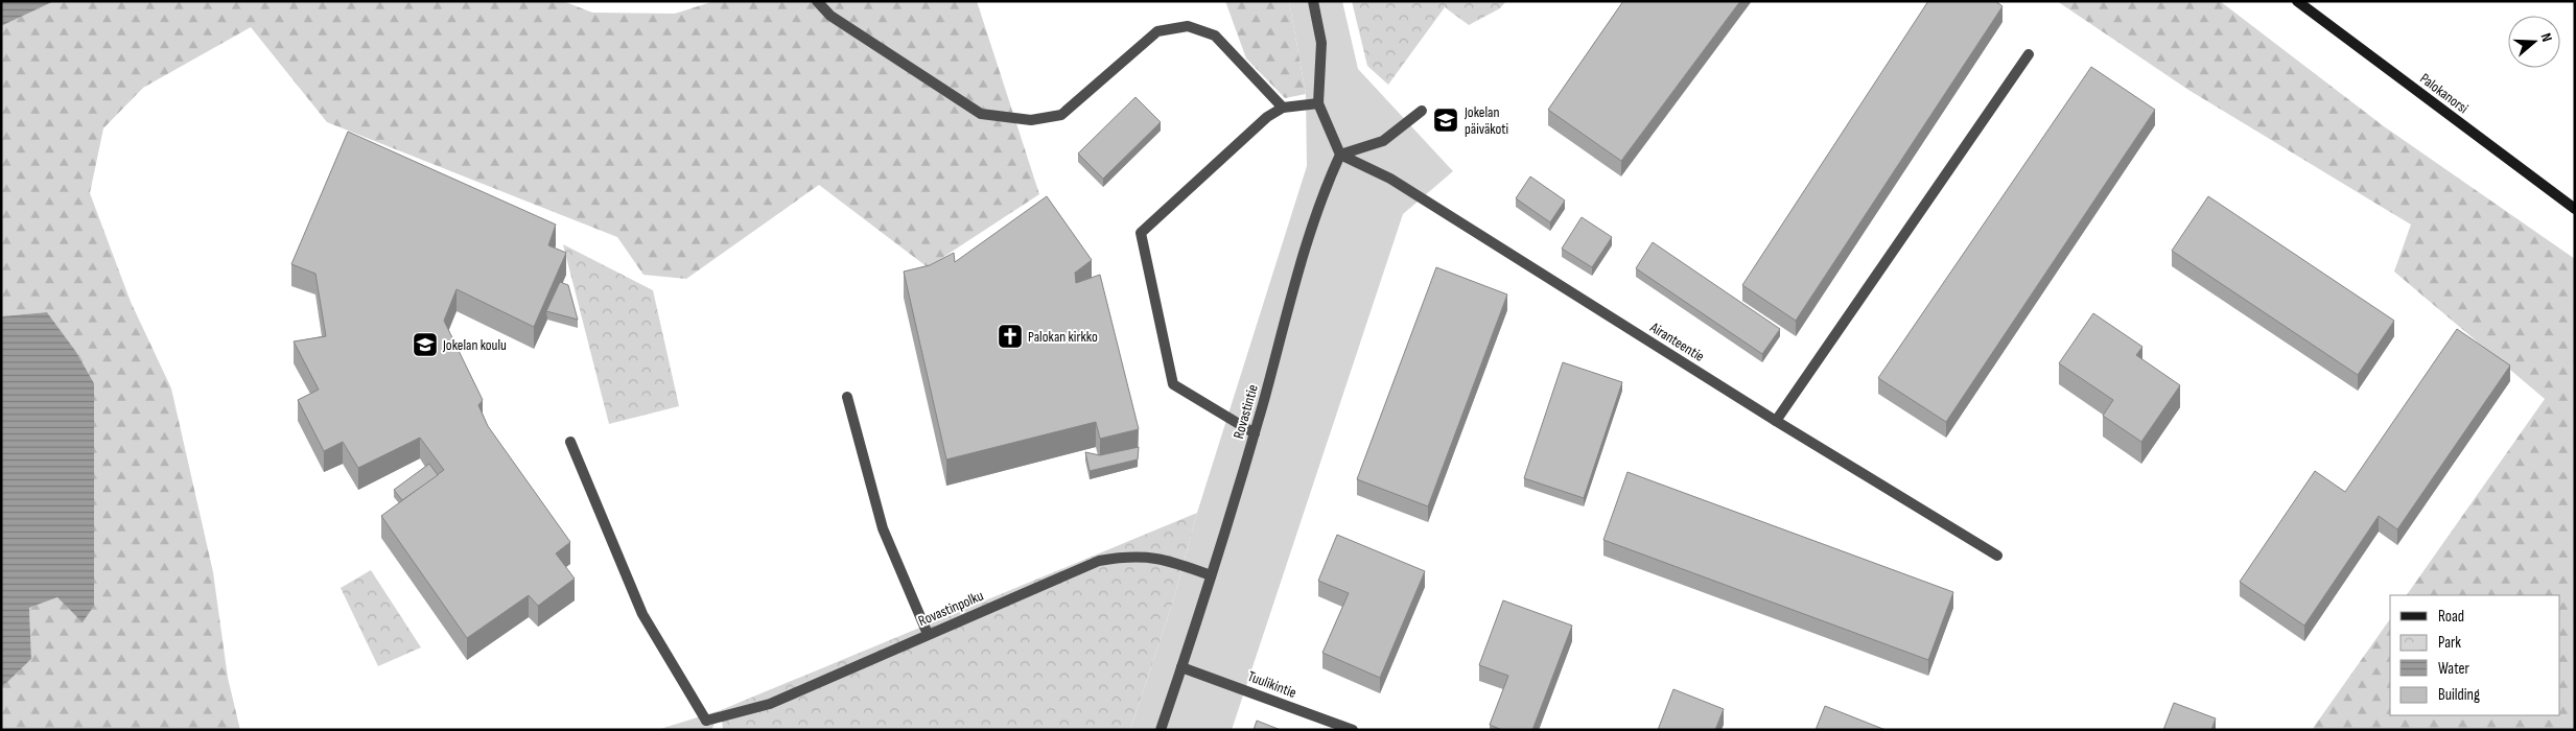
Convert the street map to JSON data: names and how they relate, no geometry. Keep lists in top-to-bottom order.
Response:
{
  "streets": {
    "main road": ["Palokanorsi"],
    "street": [
      "Airanteentie",
      "Rovastintie",
      "Rovastinpolku",
      "Tuulikintie"
    ]
  },
  "crossings": [
    ["Airanteentie", "Rovastintie"],
    ["Rovastintie", "Rovastinpolku"],
    ["Rovastintie", "Tuulikintie"]
  ],
  "places": {
    "school or university": ["Jokelan päiväkoti", "Jokelan koulu"],
    "church": ["Palokan kirkko"]
  },
  "legend": [
    "Road",
    "Park",
    "Water",
    "Building"
  ],
  "north": "right"
}
